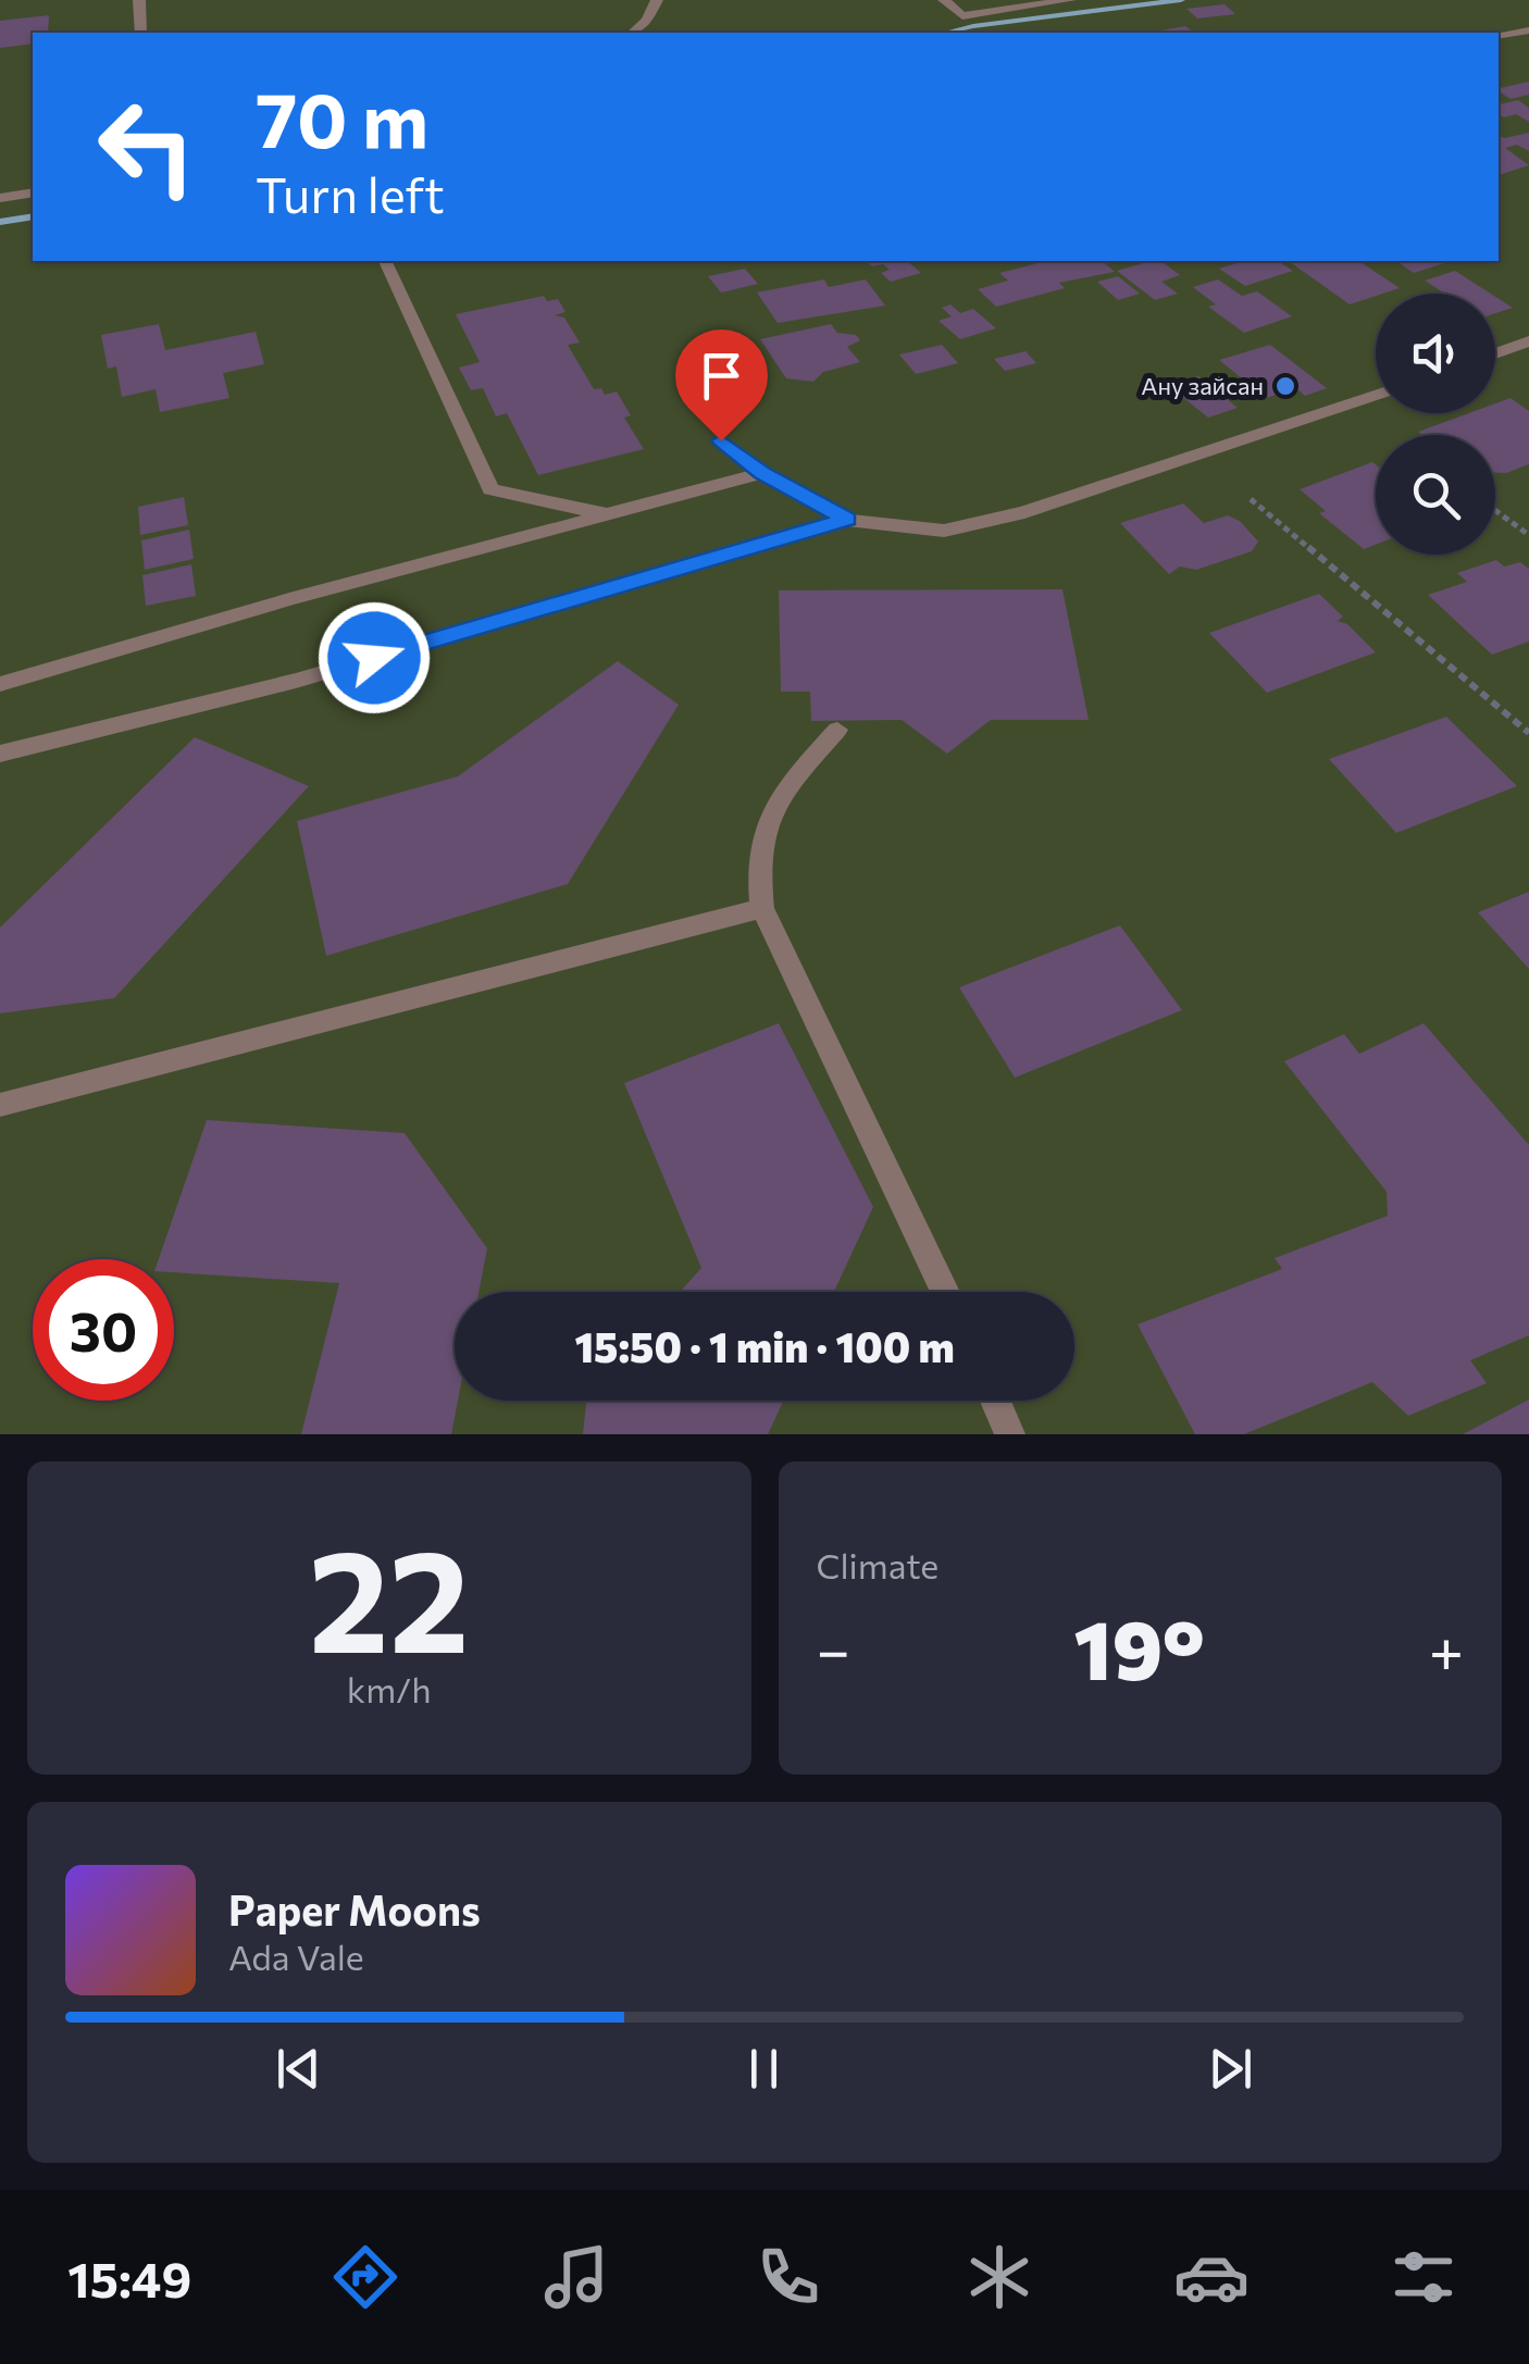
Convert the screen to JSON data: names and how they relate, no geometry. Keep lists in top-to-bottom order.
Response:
{
  "places": ["Ану зайсан"],
  "page": {
    "turn": ["70 m", "Turn left"],
    "limit": "30",
    "trip": "15:50 · 1 min · 100 m",
    "tile": [
      ["22", "km/h"],
      "Climate"
    ],
    "heat": ["−", "19°", "+"],
    "song": ["Paper Moons", "Ada Vale"],
    "tabs": "15:49"
  }
}
